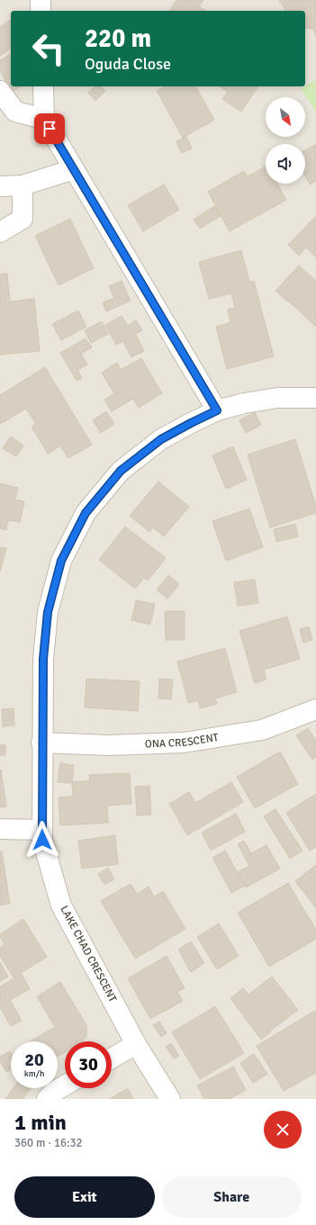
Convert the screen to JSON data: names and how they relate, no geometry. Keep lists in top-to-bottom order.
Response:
{
  "streets": {
    "street": ["ONA CRESCENT", "LAKE CHAD CRESCENT"]
  },
  "crossings": [
    ["ONA CRESCENT", "LAKE CHAD CRESCENT"]
  ],
  "north": "bottom right",
  "page": {
    "turn": ["220 m", "Oguda Close"],
    "speed": "20 km/h",
    "limit": "30",
    "heading": ["1 min", "360 m · 16:32"],
    "buttons": ["Exit", "Share"]
  }
}
